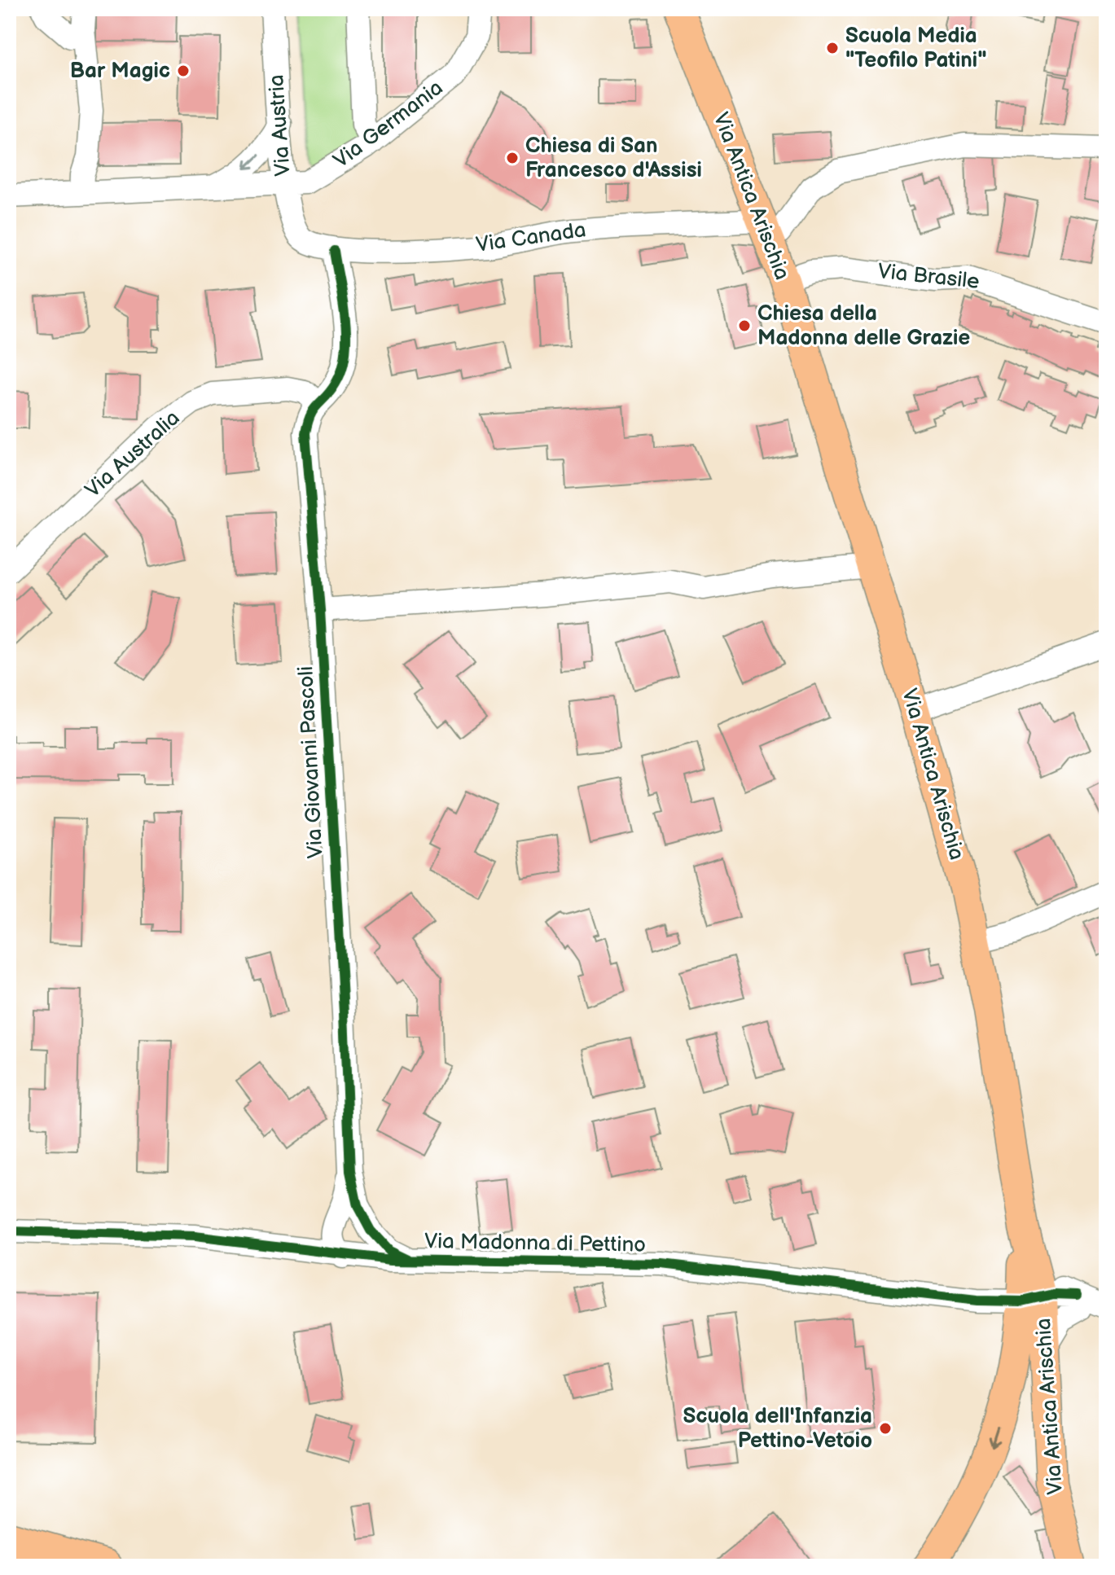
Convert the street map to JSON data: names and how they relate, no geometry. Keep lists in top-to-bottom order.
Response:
{
  "streets": {
    "main road": ["Via Antica Arischia"],
    "street": [
      "Via Germania",
      "Via Austria",
      "Via Canada",
      "Via Brasile",
      "Via Australia",
      "Via Giovanni Pascoli",
      "Via Madonna di Pettino"
    ]
  },
  "crossings": [
    ["Via Germania", "Via Austria"],
    ["Via Austria", "Via Canada"],
    ["Via Antica Arischia", "Via Canada"],
    ["Via Antica Arischia", "Via Brasile"],
    ["Via Antica Arischia", "Via Madonna di Pettino"],
    ["Via Canada", "Via Giovanni Pascoli"],
    ["Via Australia", "Via Giovanni Pascoli"],
    ["Via Giovanni Pascoli", "Via Madonna di Pettino"]
  ],
  "places": [
    "Scuola Media \"Teofilo Patini\"",
    "Bar Magic",
    "Chiesa di San Francesco d'Assisi",
    "Chiesa della Madonna delle Grazie",
    "Scuola dell'Infanzia Pettino-Vetoio"
  ]
}
